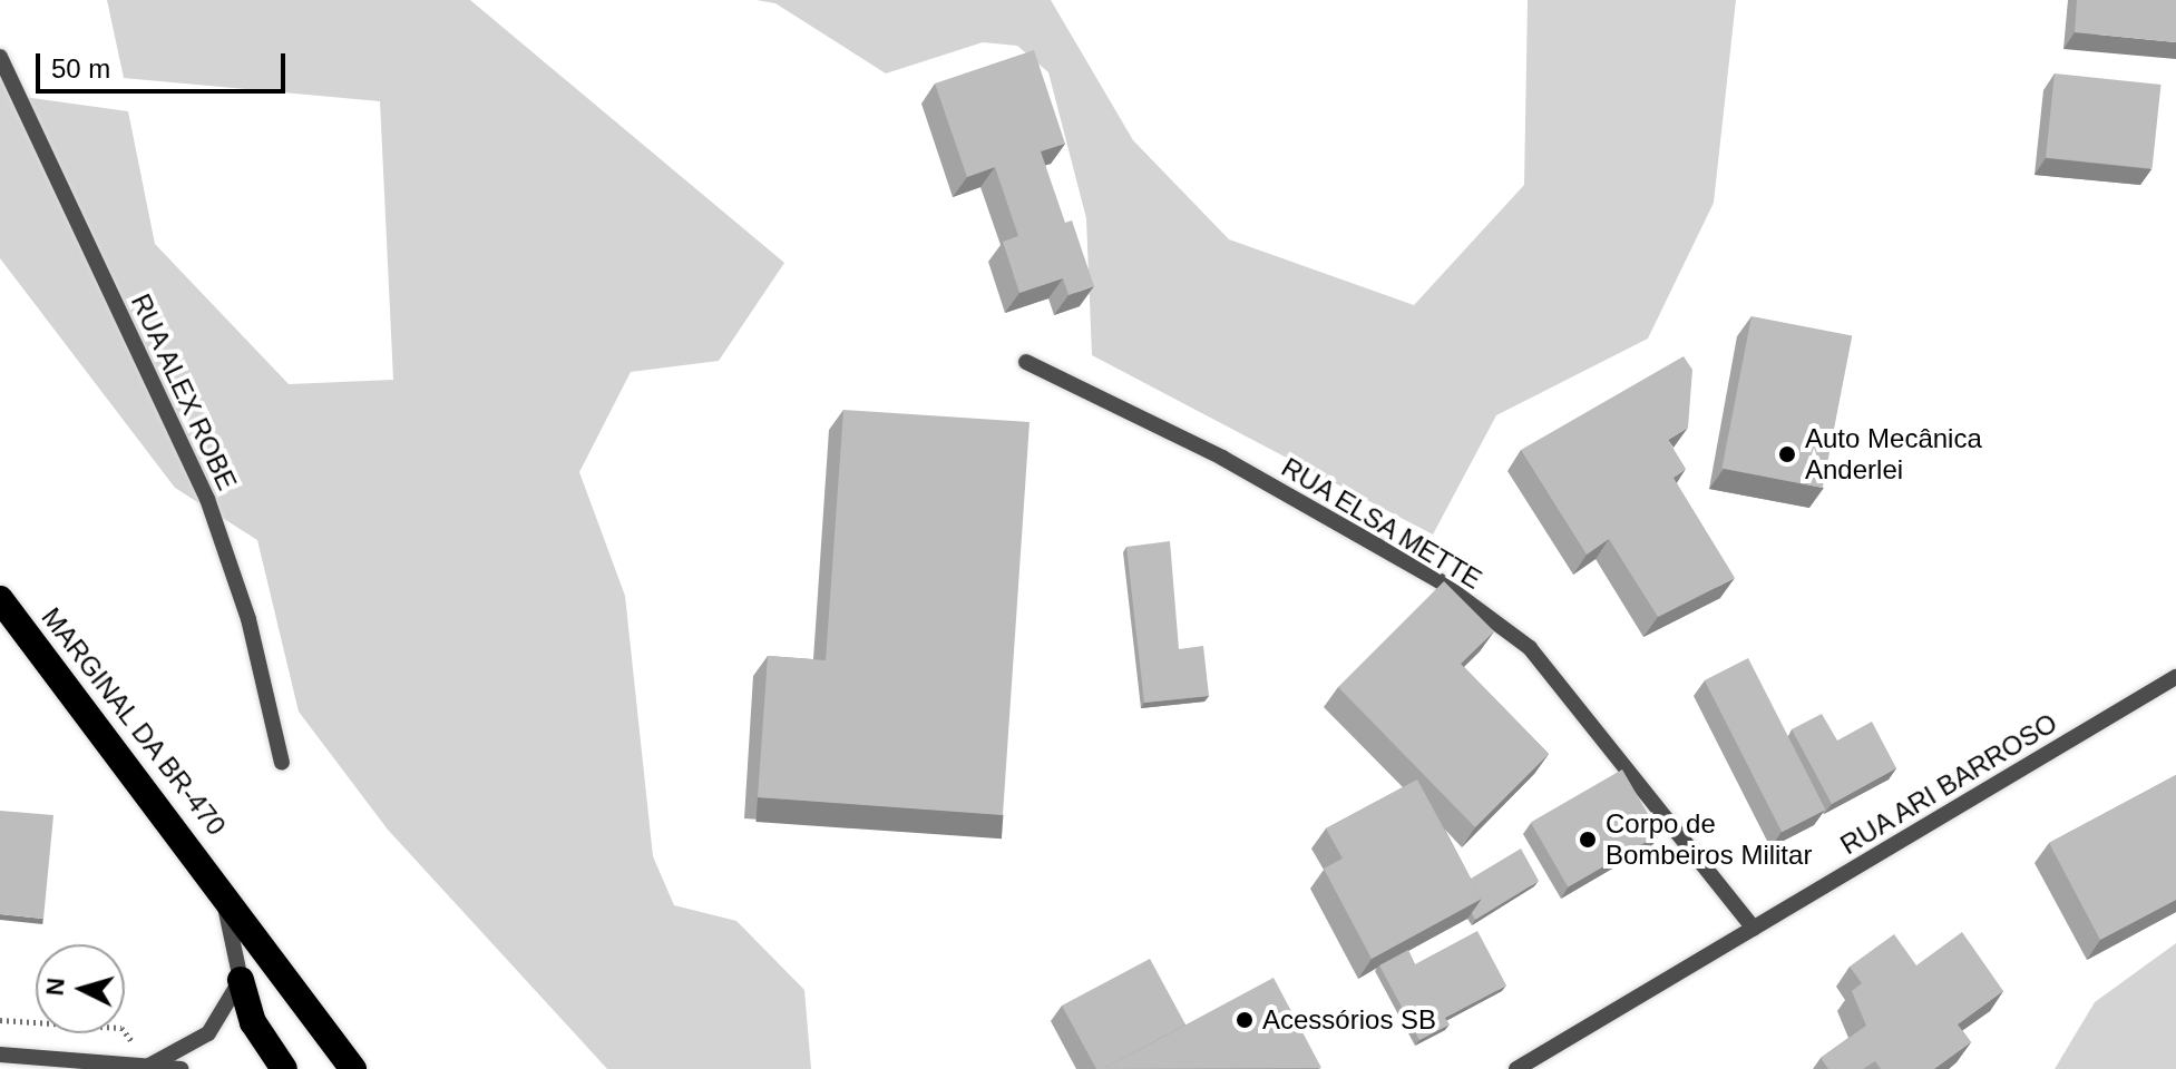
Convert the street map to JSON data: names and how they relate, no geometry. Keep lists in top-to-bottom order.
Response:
{
  "streets": {
    "highway": ["MARGINAL DA BR-470"],
    "street": ["RUA ALEX ROBE", "RUA ELSA METTE", "RUA ARI BARROSO"]
  },
  "crossings": [
    ["RUA ELSA METTE", "RUA ARI BARROSO"]
  ],
  "places": ["Auto Mecânica Anderlei", "Corpo de Bombeiros Militar", "Acessórios SB"],
  "scale_bar": "50 m",
  "north": "left"
}
